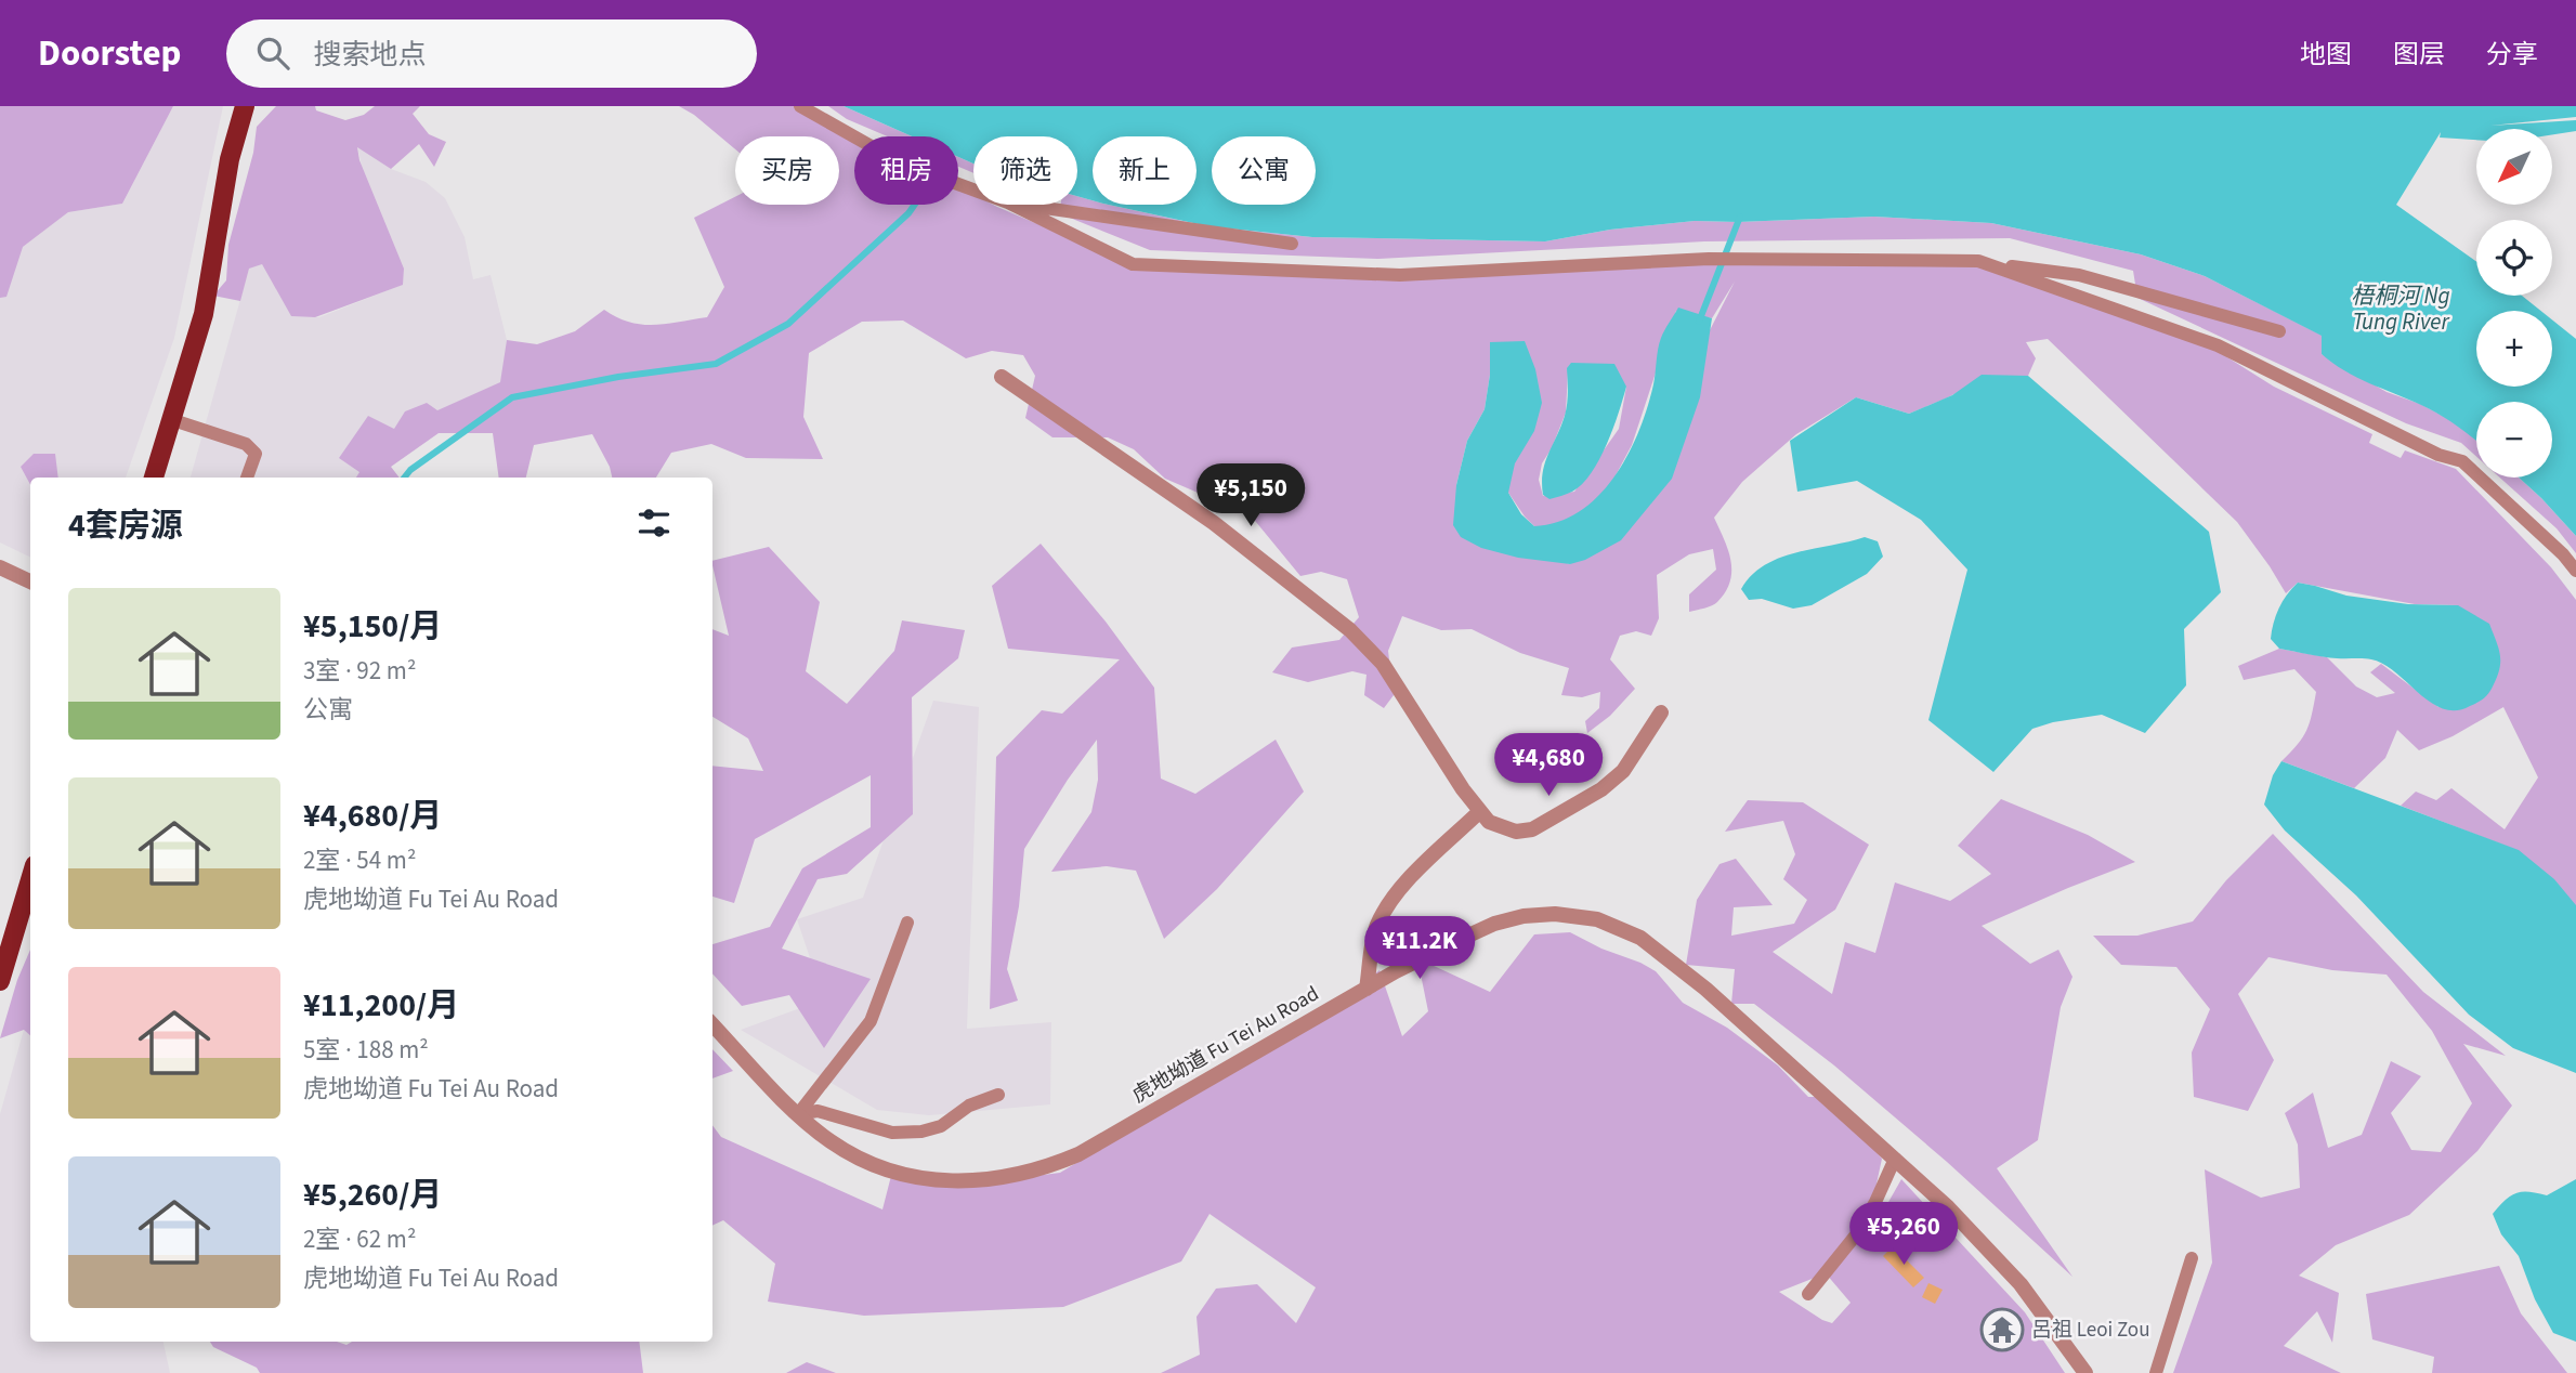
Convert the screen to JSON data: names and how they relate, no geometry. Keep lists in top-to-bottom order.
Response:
{
  "streets": {
    "street": ["虎地坳道 Fu Tei Au Road"]
  },
  "water": ["梧桐河 Ng Tung River"],
  "places": {
    "temple": ["呂祖 Leoi Zou"]
  },
  "north": "bottom left",
  "page": {
    "header": "Doorstep",
    "search": "搜索地点",
    "nav": ["地图", "图层", "分享"],
    "map_buttons": ["+", "−"],
    "chip": [
      "买房",
      "租房",
      "筛选",
      "新上",
      "公寓"
    ],
    "price": [
      "¥5,150",
      "¥4,680",
      "¥11.2K",
      "¥5,260"
    ],
    "heading": "4套房源",
    "list": [
      {
        "name": "¥5,150/月",
        "note": "3室 · 92 m² · 公寓"
      },
      {
        "name": "¥4,680/月",
        "note": "2室 · 54 m² · 虎地坳道 Fu Tei Au Road"
      },
      {
        "name": "¥11,200/月",
        "note": "5室 · 188 m² · 虎地坳道 Fu Tei Au Road"
      },
      {
        "name": "¥5,260/月",
        "note": "2室 · 62 m² · 虎地坳道 Fu Tei Au Road"
      }
    ]
  }
}
